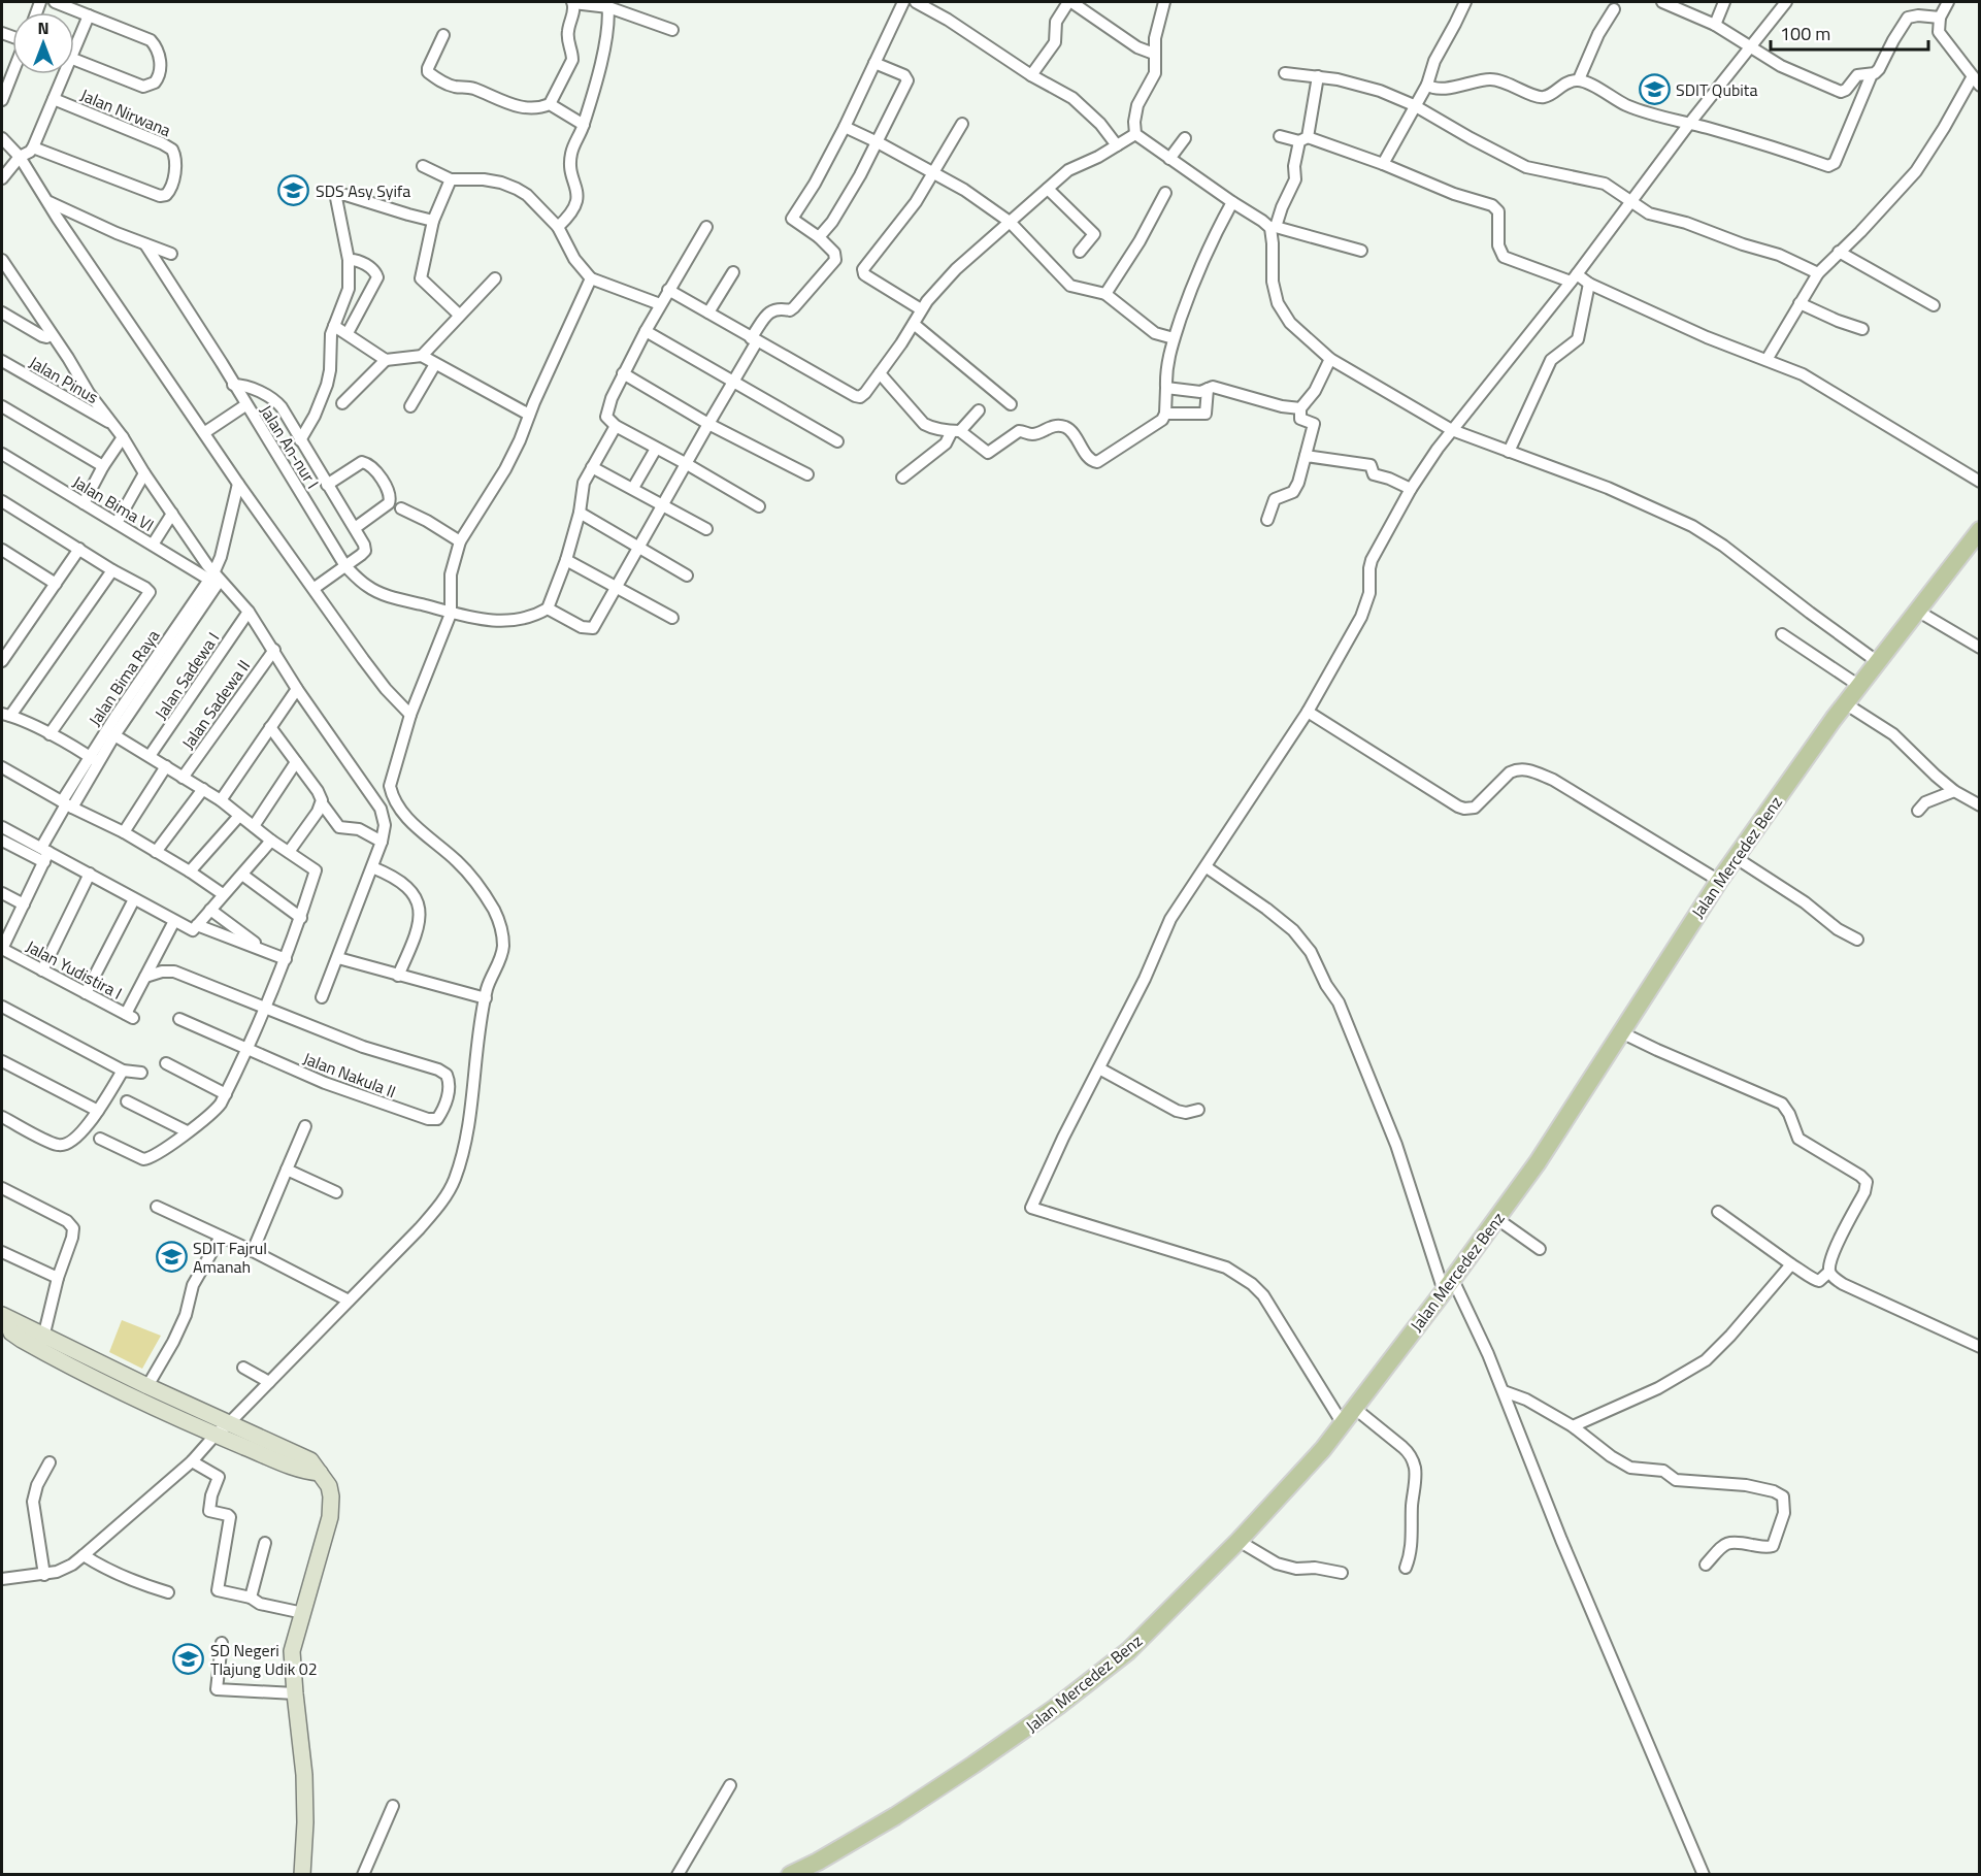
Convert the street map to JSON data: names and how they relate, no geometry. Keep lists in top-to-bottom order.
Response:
{
  "streets": {
    "main road": ["Jalan Mercedez Benz"],
    "street": [
      "Jalan Nirwana",
      "Jalan Pinus",
      "Jalan An-nur I",
      "Jalan Bima VI",
      "Jalan Sadewa I",
      "Jalan Bima Raya",
      "Jalan Sadewa II",
      "Jalan Yudistira I",
      "Jalan Nakula II"
    ]
  },
  "crossings": [
    ["Jalan Bima VI", "Jalan Bima Raya"],
    ["Jalan Bima Raya", "Jalan Yudistira I"]
  ],
  "places": {
    "school or university": [
      "SDIT Qubita",
      "SDS Asy Syifa",
      "SDIT Fajrul Amanah",
      "SD Negeri Tlajung Udik 02"
    ]
  },
  "scale_bar": "100 m",
  "north": "top"
}
